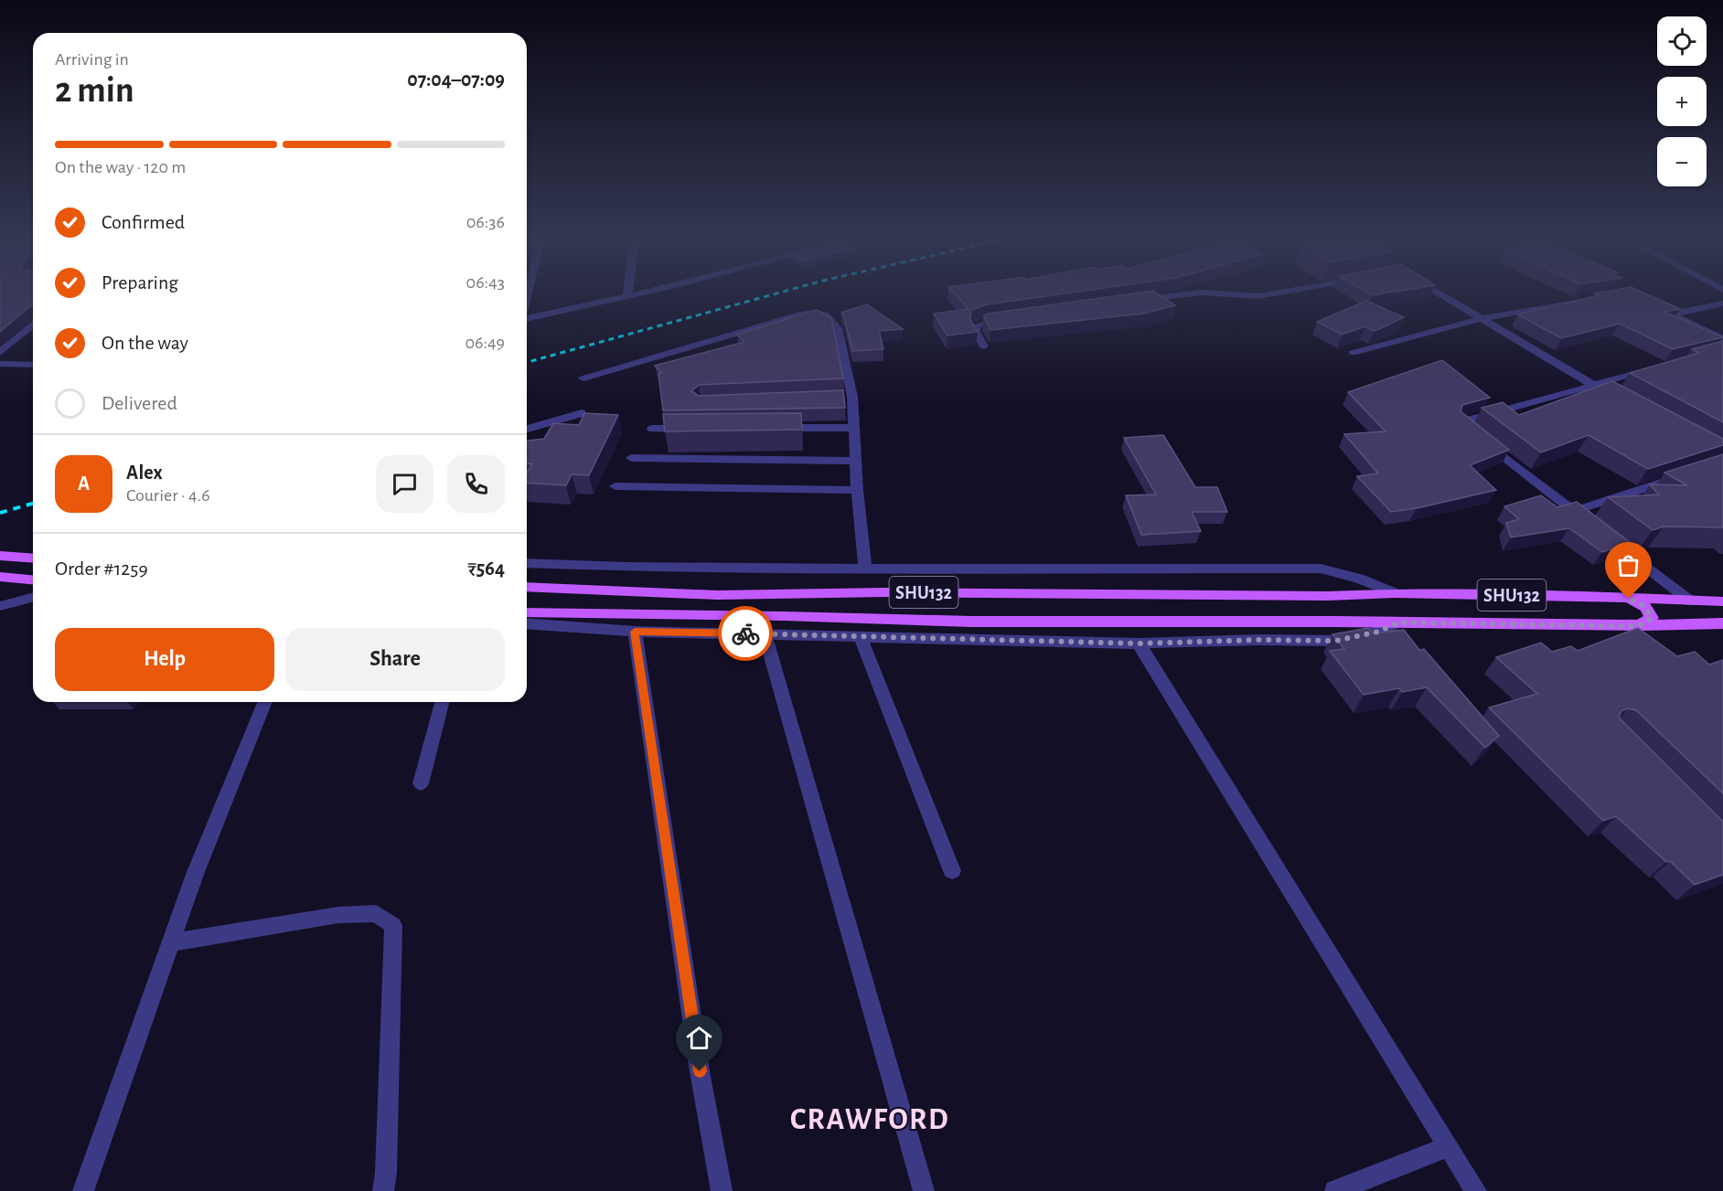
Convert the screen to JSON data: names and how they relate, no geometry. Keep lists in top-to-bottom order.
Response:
{
  "streets": {
    "main road": ["SHU132"]
  },
  "districts": ["CRAWFORD"],
  "page": {
    "map_buttons": ["+", "−"],
    "heading": ["2 min", "Arriving in", "07:04–07:09"],
    "panel": [
      "Alex",
      "Courier · 4.6",
      "Order #1259",
      "₹564"
    ],
    "bar": "On the way · 120 m",
    "list": [
      ["Confirmed", "06:36"],
      ["Preparing", "06:43"],
      ["On the way", "06:49"],
      "Delivered"
    ],
    "round": "A",
    "buttons": ["Help", "Share"]
  }
}
